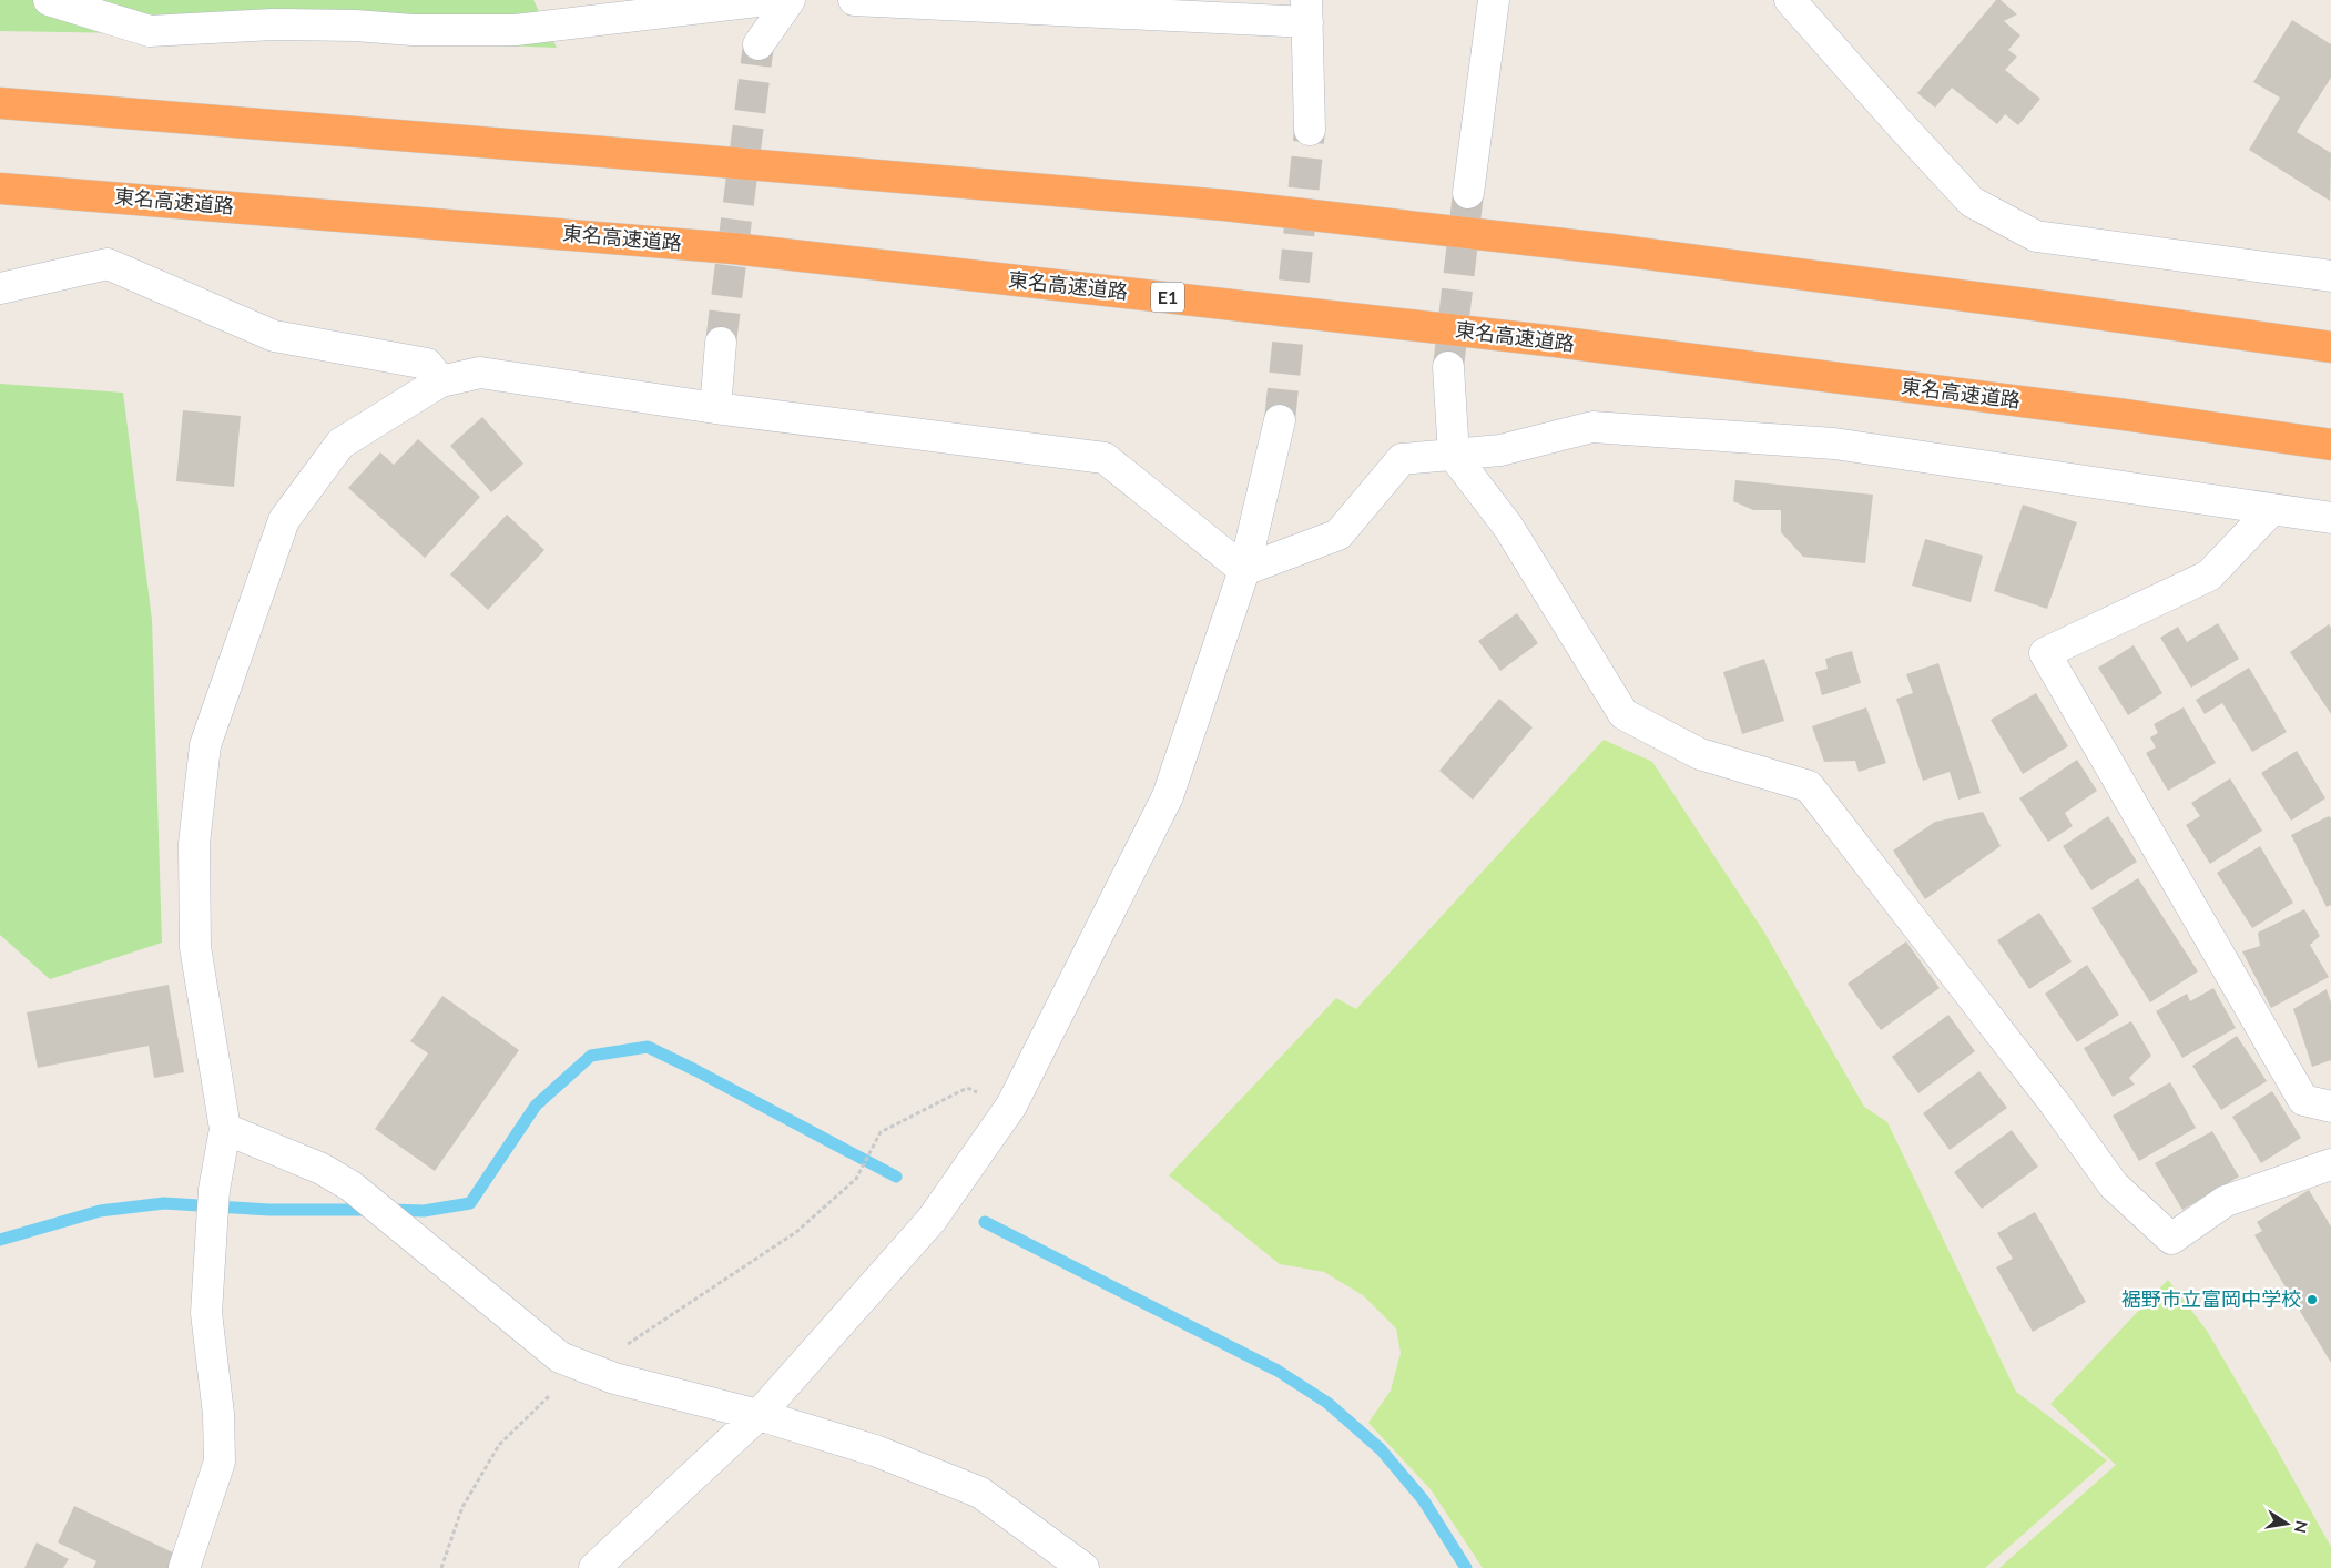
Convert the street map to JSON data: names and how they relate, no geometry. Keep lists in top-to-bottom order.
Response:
{
  "streets": {
    "highway": ["東名高速道路", "E1"]
  },
  "places": ["裾野市立富岡中学校"],
  "north": "right"
}
